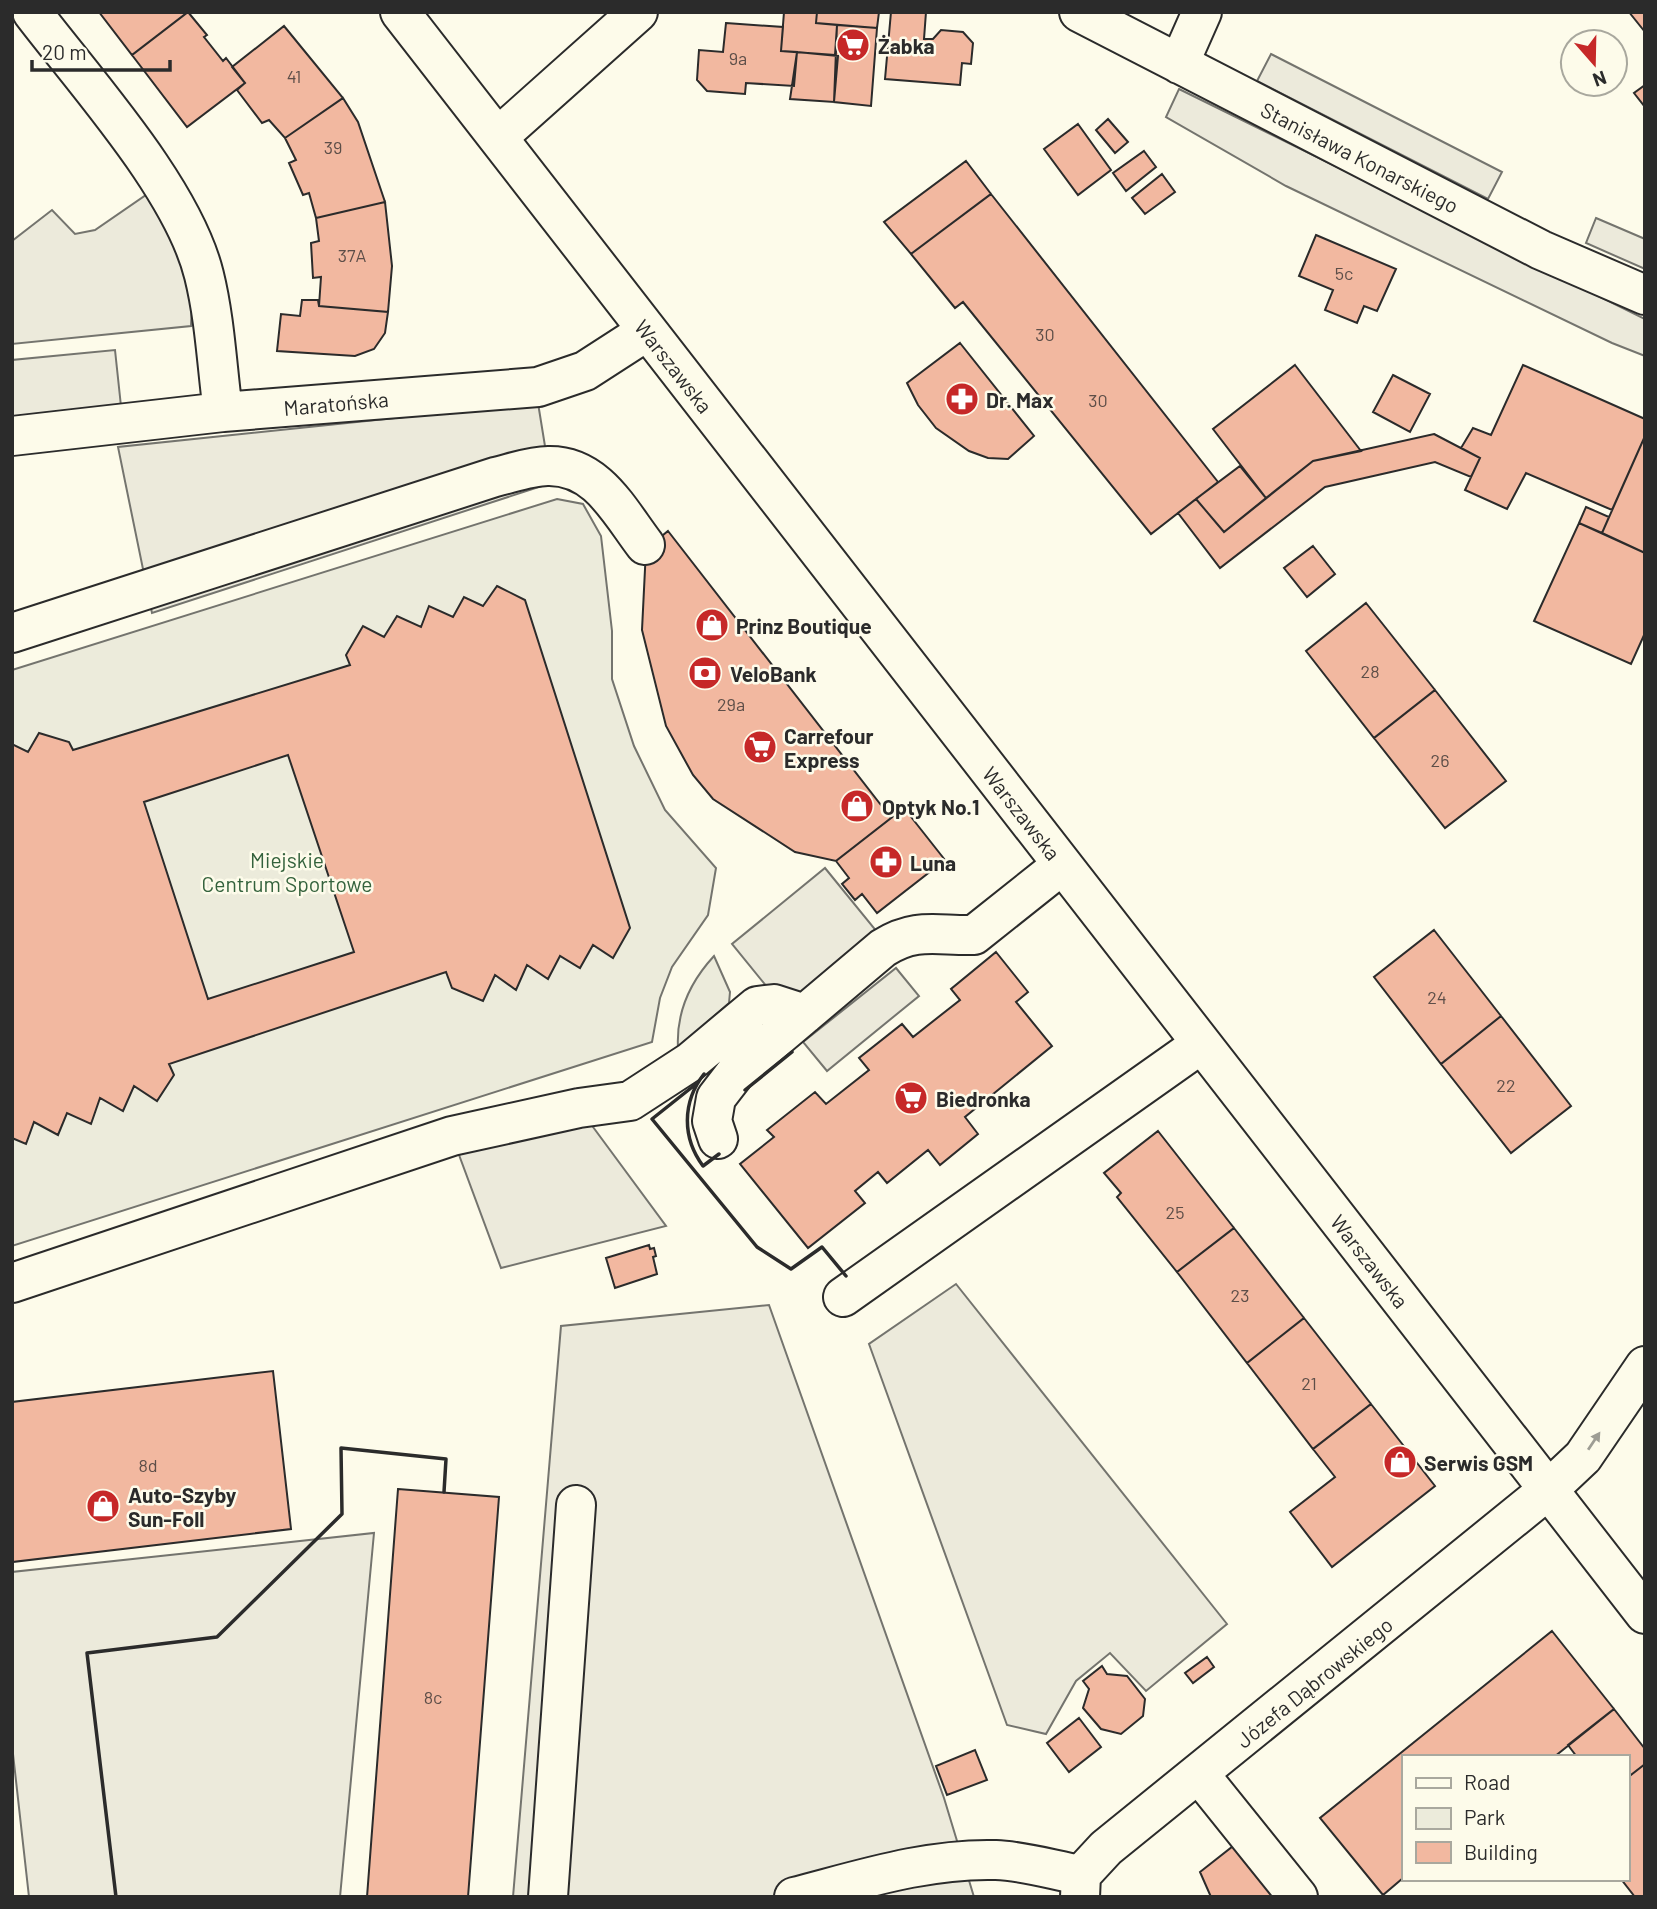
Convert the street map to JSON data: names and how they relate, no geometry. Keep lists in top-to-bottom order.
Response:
{
  "streets": {
    "main road": [
      "Stanisława Konarskiego",
      "Warszawska",
      "Maratońska",
      "Józefa Dąbrowskiego"
    ]
  },
  "crossings": [
    ["Warszawska", "Maratońska"],
    ["Warszawska", "Józefa Dąbrowskiego"]
  ],
  "parks": ["Miejskie Centrum Sportowe"],
  "places": {
    "supermarket": ["Żabka", "Carrefour Express", "Biedronka"],
    "pharmacy": ["Dr. Max", "Luna"],
    "shop": [
      "Prinz Boutique",
      "Optyk No.1",
      "Serwis GSM",
      "Auto-Szyby Sun-Foll"
    ],
    "bank": ["VeloBank"]
  },
  "house_numbers": [
    "9a",
    "41",
    "39",
    "37A",
    "5c",
    "30",
    "30",
    "28",
    "29a",
    "26",
    "24",
    "22",
    "25",
    "23",
    "21",
    "8d",
    "8c"
  ],
  "legend": ["Road", "Park", "Building"],
  "scale_bar": "20 m",
  "north": "bottom"
}
